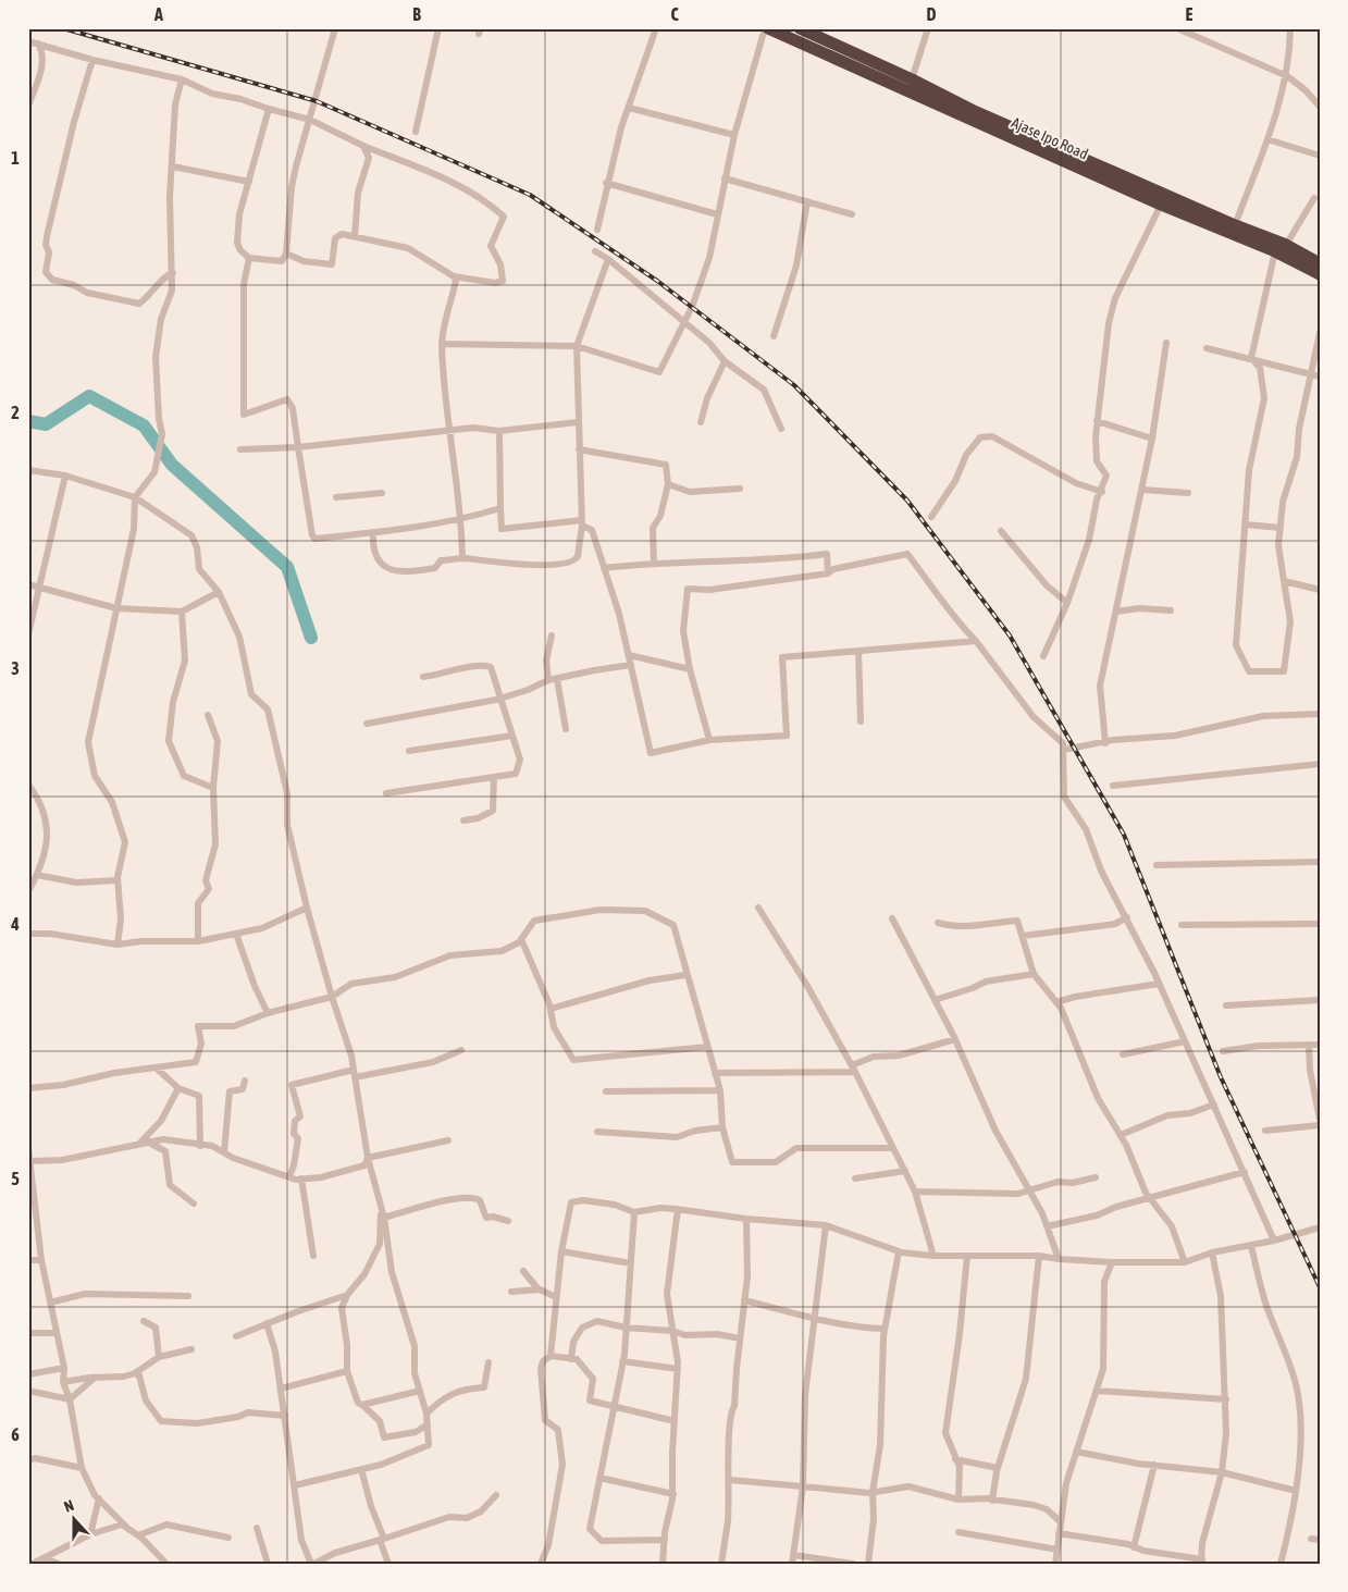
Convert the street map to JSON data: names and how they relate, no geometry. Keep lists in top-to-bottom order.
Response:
{
  "streets": {
    "highway": ["Ajase Ipo Road"]
  },
  "north": "top",
  "grid": {
    "columns": [
      "A",
      "B",
      "C",
      "D",
      "E"
    ],
    "rows": [
      "1",
      "2",
      "3",
      "4",
      "5",
      "6"
    ]
  }
}
